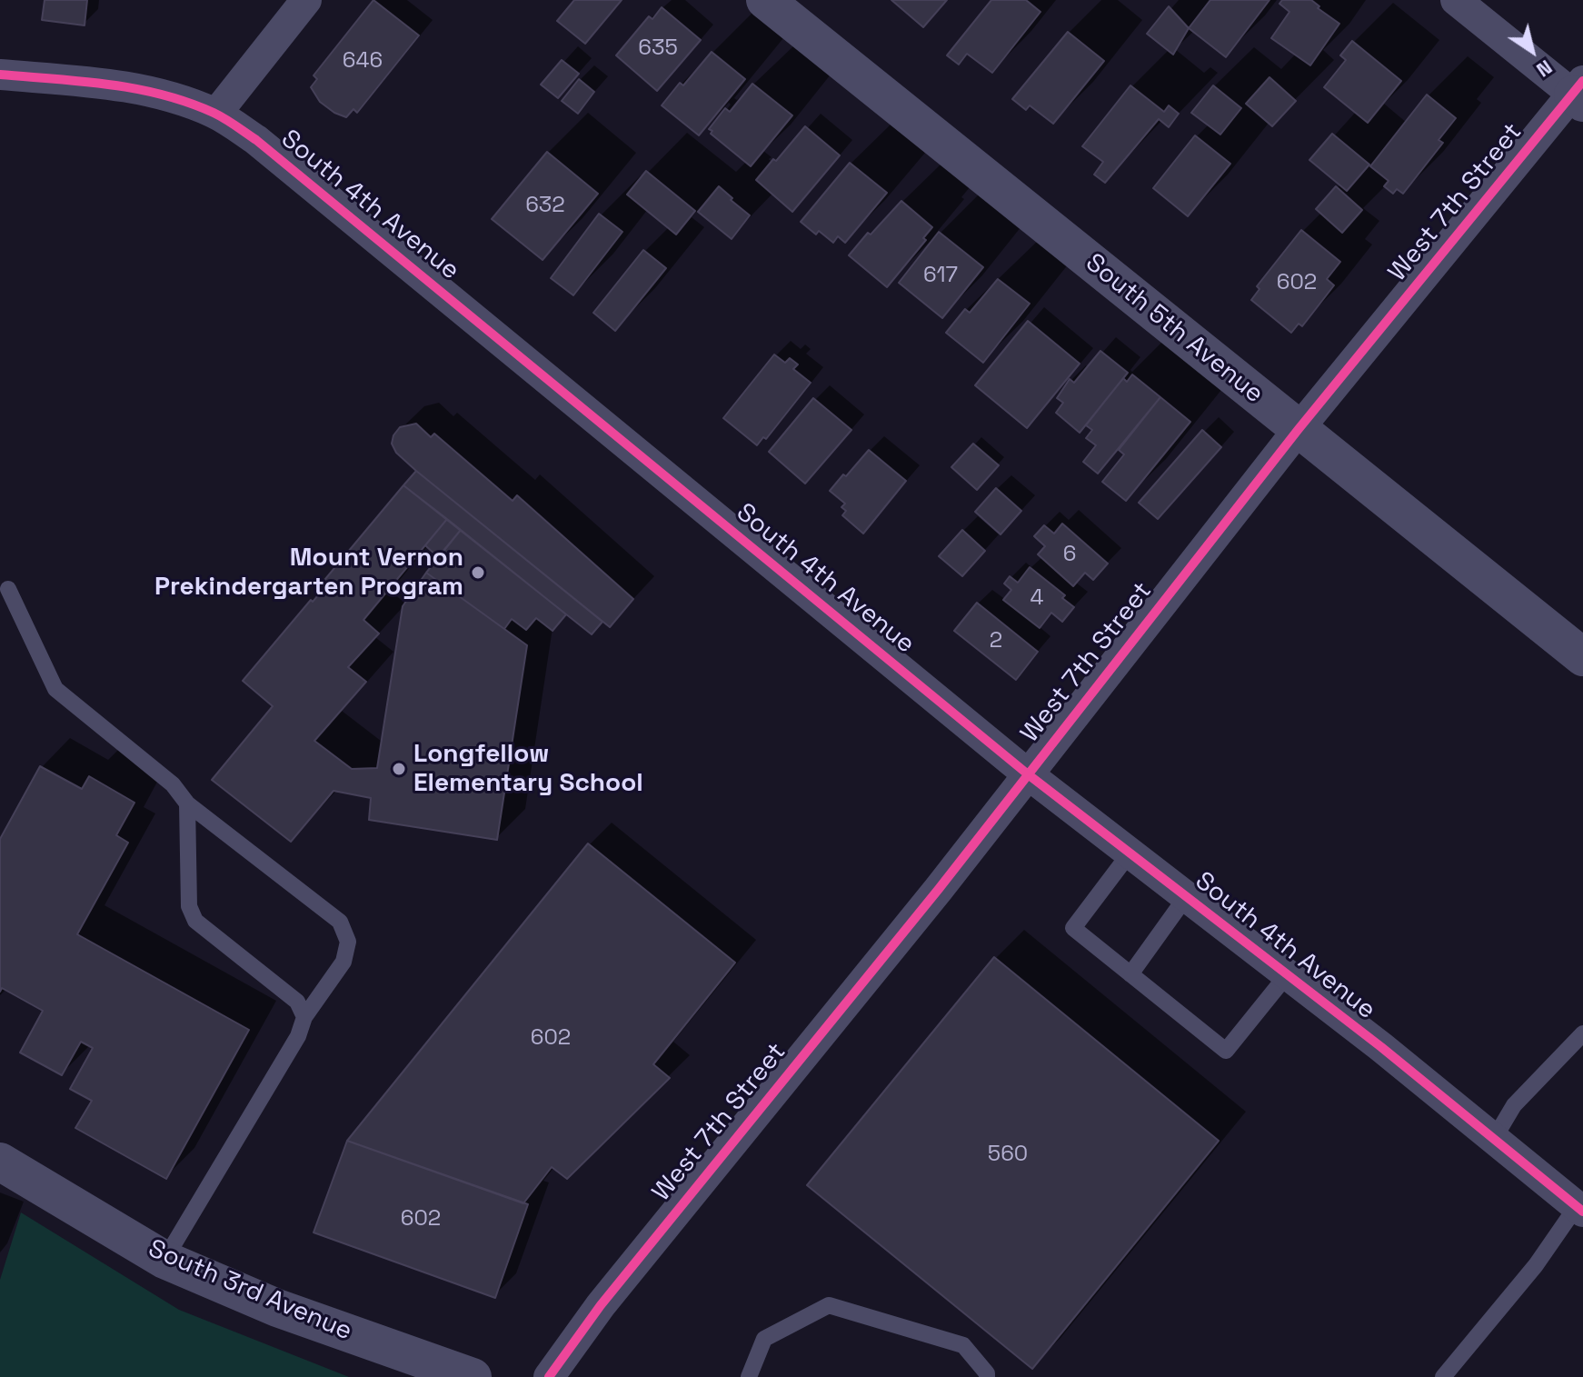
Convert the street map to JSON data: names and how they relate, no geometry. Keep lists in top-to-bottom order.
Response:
{
  "streets": {
    "street": [
      "West 7th Street",
      "South 4th Avenue",
      "South 5th Avenue",
      "South 3rd Avenue"
    ]
  },
  "crossings": [
    ["West 7th Street", "South 4th Avenue"],
    ["West 7th Street", "South 5th Avenue"]
  ],
  "places": ["Mount Vernon Prekindergarten Program", "Longfellow Elementary School"],
  "house_numbers": [
    "635",
    "646",
    "632",
    "617",
    "602",
    "6",
    "4",
    "2",
    "602",
    "560",
    "602"
  ],
  "north": "bottom right"
}
